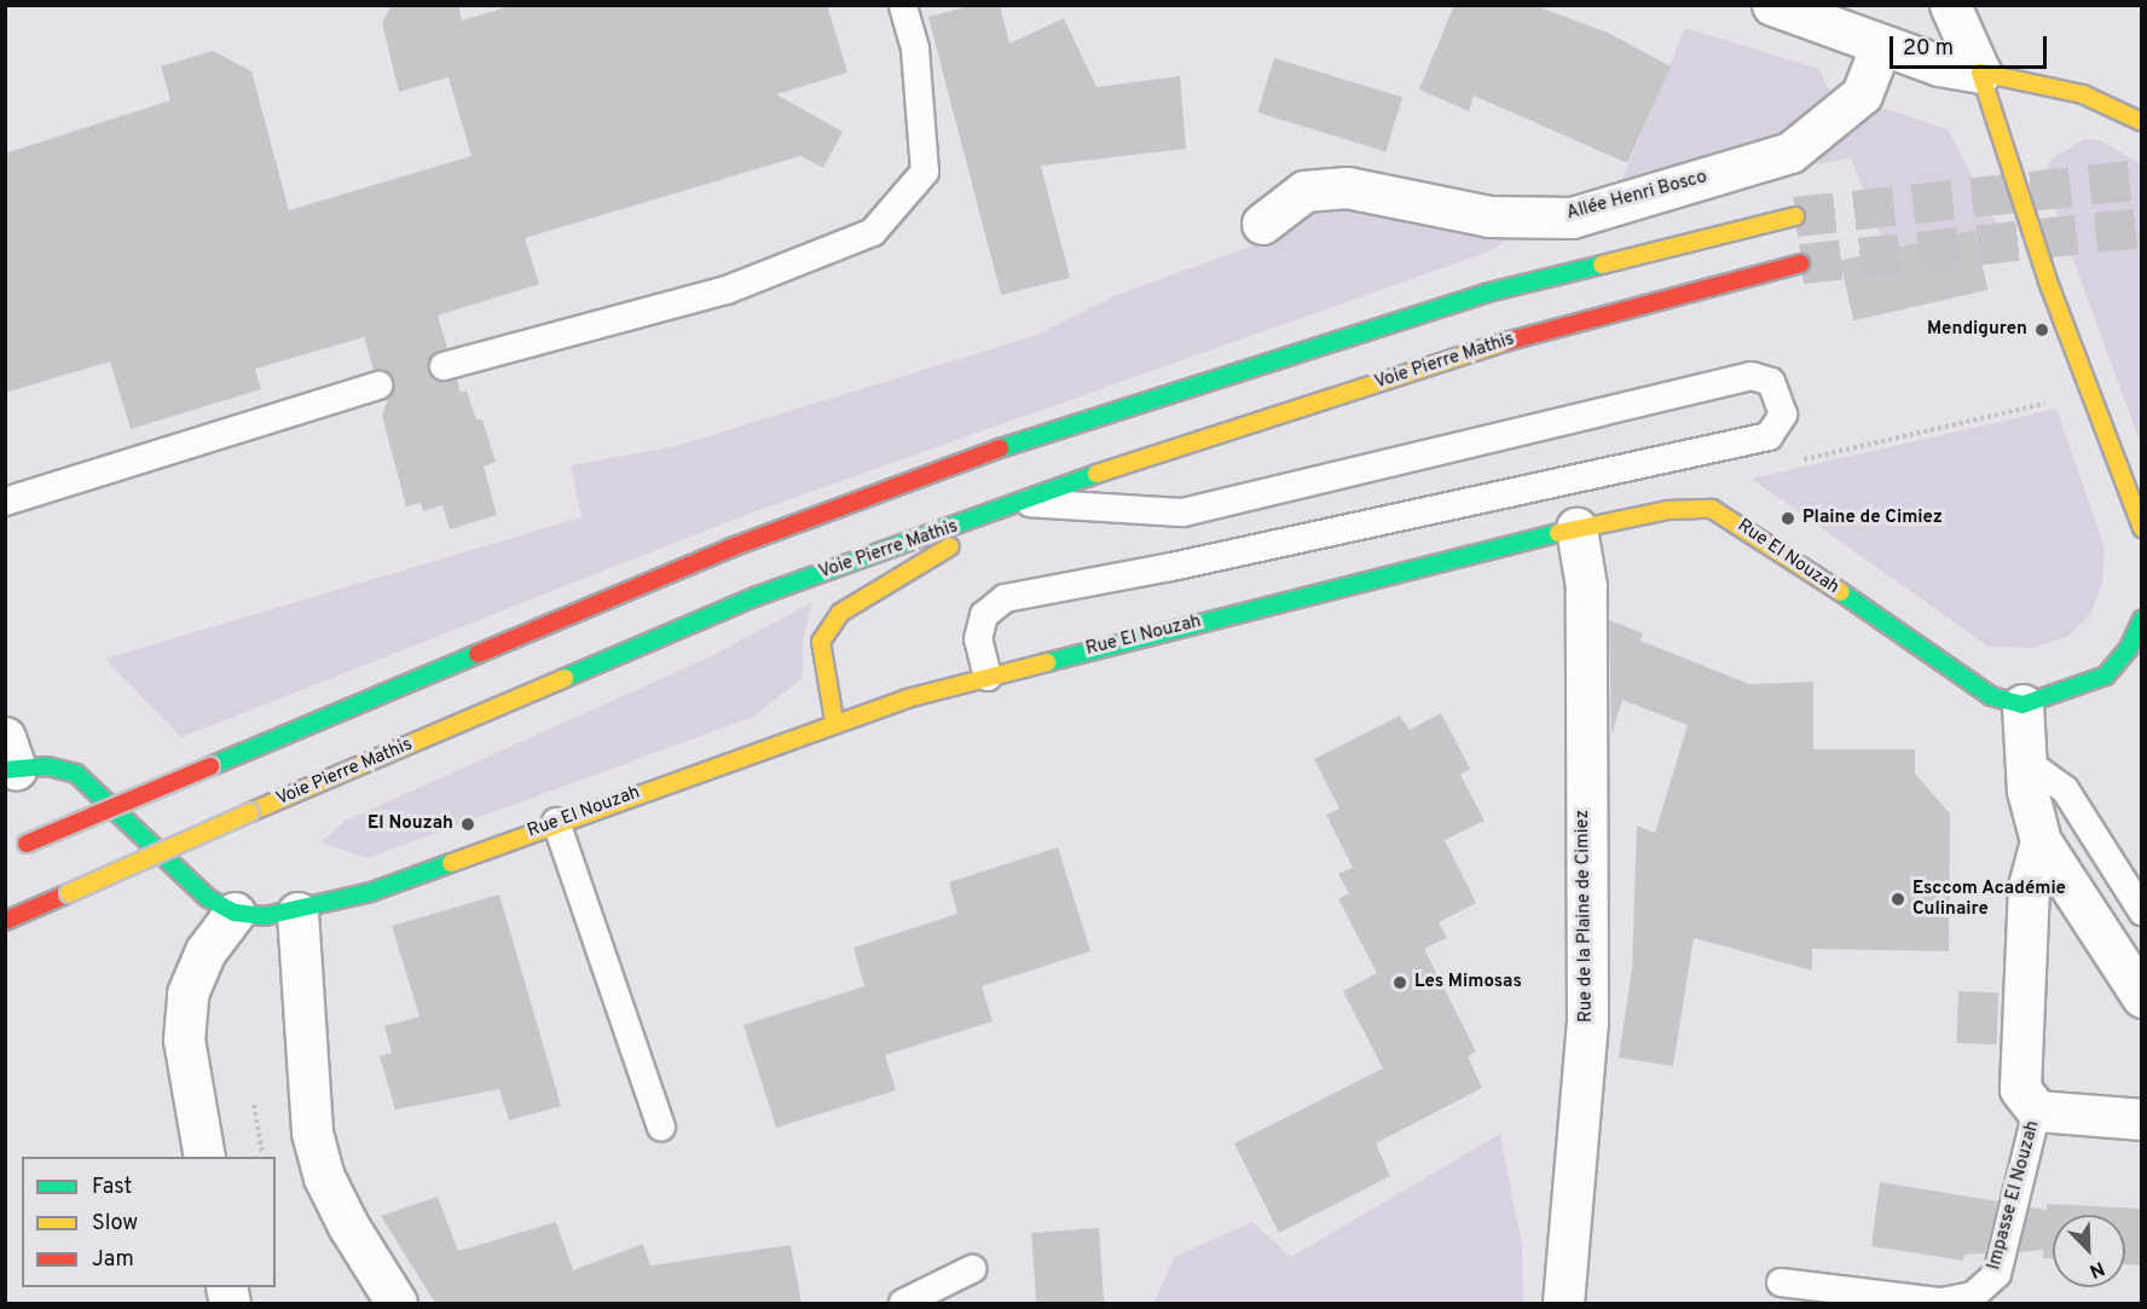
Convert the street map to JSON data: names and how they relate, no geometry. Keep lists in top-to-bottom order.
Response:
{
  "streets": {
    "main road": ["Voie Pierre Mathis", "Rue El Nouzah"],
    "street": ["Allée Henri Bosco", "Rue de la Plaine de Cimiez"],
    "lane": ["Impasse El Nouzah"]
  },
  "crossings": [
    ["Rue El Nouzah", "Rue de la Plaine de Cimiez"]
  ],
  "places": [
    "Mendiguren",
    "Plaine de Cimiez",
    "El Nouzah",
    "Esccom Académie Culinaire",
    "Les Mimosas"
  ],
  "legend": ["Fast", "Slow", "Jam"],
  "scale_bar": "20 m",
  "north": "bottom right"
}
